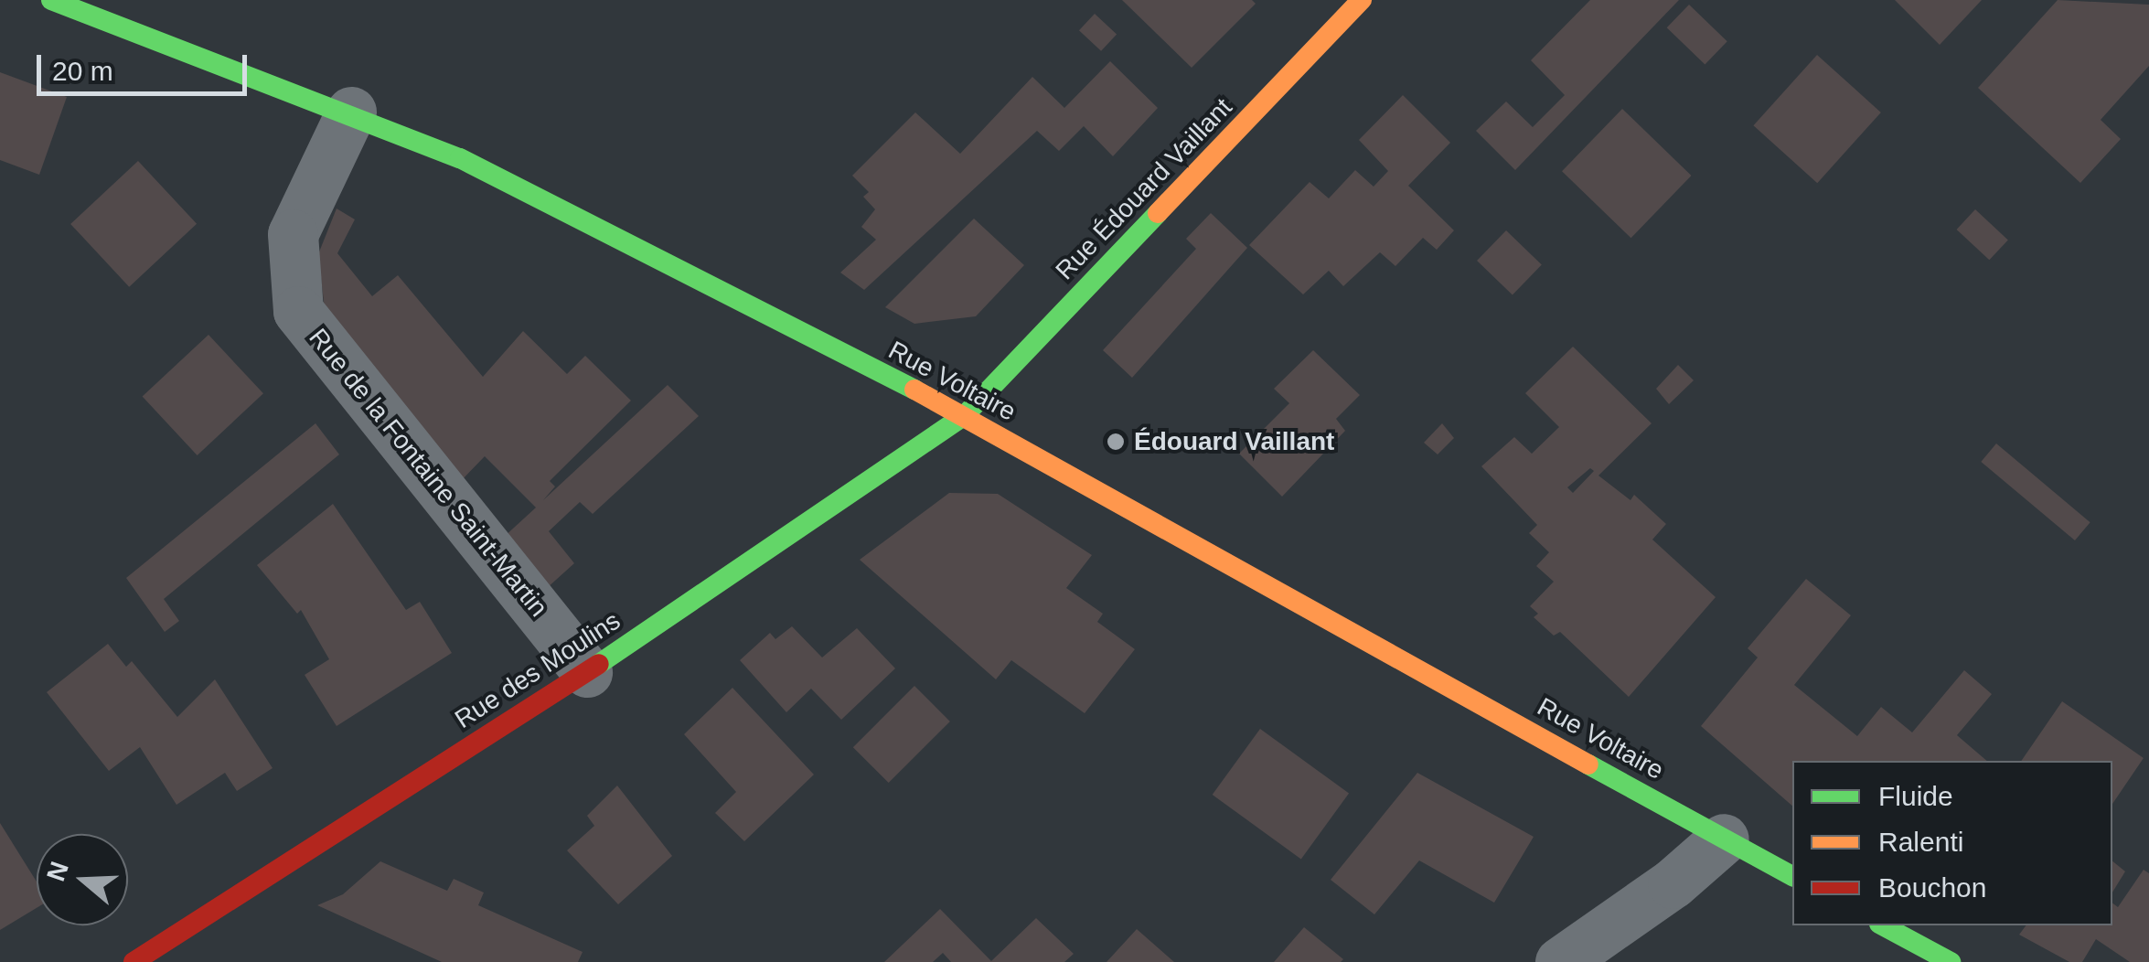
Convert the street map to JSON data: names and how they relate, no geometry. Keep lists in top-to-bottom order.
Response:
{
  "streets": {
    "street": [
      "Rue Édouard Vaillant",
      "Rue Voltaire",
      "Rue de la Fontaine Saint-Martin",
      "Rue des Moulins"
    ]
  },
  "crossings": [
    ["Rue Édouard Vaillant", "Rue Voltaire"],
    ["Rue Édouard Vaillant", "Rue des Moulins"],
    ["Rue Voltaire", "Rue de la Fontaine Saint-Martin"],
    ["Rue Voltaire", "Rue des Moulins"],
    ["Rue de la Fontaine Saint-Martin", "Rue des Moulins"]
  ],
  "places": ["Édouard Vaillant"],
  "legend": ["Fluide", "Ralenti", "Bouchon"],
  "scale_bar": "20 m",
  "north": "left"
}
